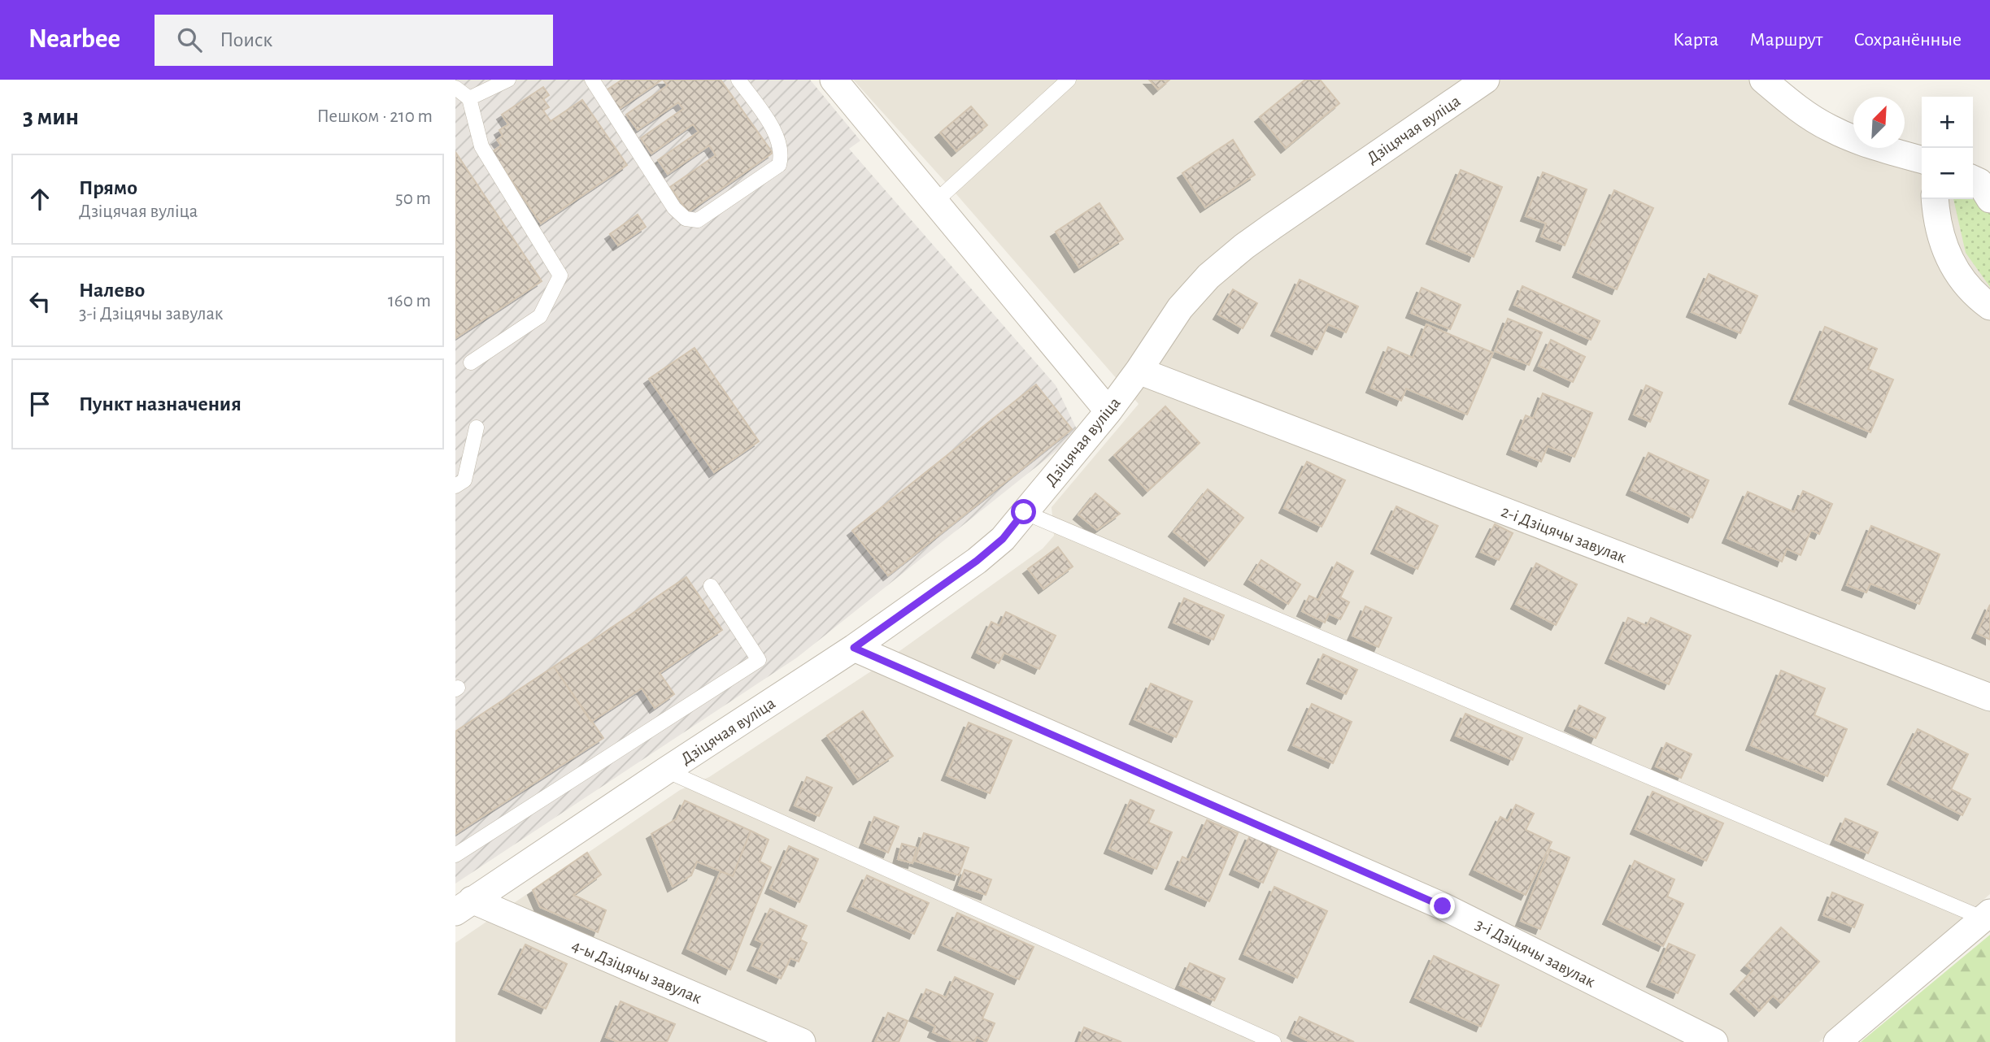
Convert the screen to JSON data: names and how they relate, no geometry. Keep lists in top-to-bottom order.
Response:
{
  "streets": {
    "street": [
      "Дзіцячая вуліца",
      "2-і Дзіцячы завулак",
      "3-і Дзіцячы завулак",
      "4-ы Дзіцячы завулак"
    ]
  },
  "crossings": [
    ["Дзіцячая вуліца", "2-і Дзіцячы завулак"],
    ["Дзіцячая вуліца", "3-і Дзіцячы завулак"],
    ["Дзіцячая вуліца", "4-ы Дзіцячы завулак"]
  ],
  "north": "top right",
  "page": {
    "header": "Nearbee",
    "search": "Поиск",
    "nav": ["Карта", "Маршрут", "Сохранённые"],
    "heading": ["3 мин", "Пешком · 210 m"],
    "map_buttons": ["+", "−"],
    "list": [
      ["Прямо", "Дзіцячая вуліца", "50 m"],
      ["Налево", "3-і Дзіцячы завулак", "160 m"],
      "Пункт назначения"
    ]
  }
}
